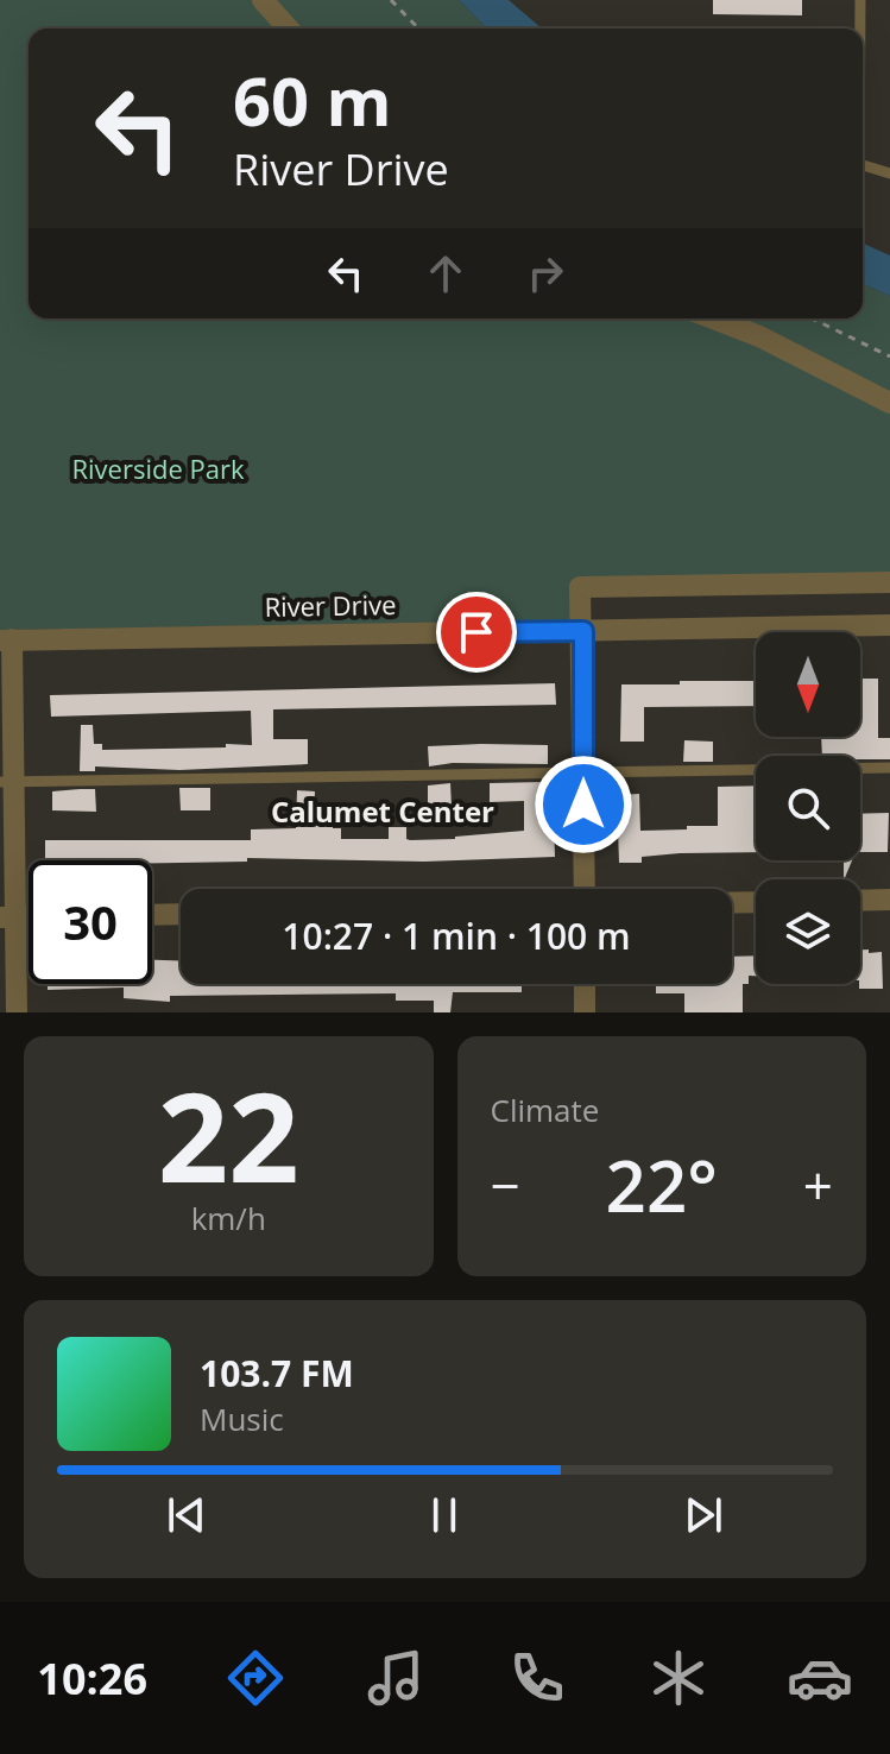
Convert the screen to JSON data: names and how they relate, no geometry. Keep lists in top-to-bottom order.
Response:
{
  "streets": {
    "street": ["River Drive"]
  },
  "districts": ["Calumet Center"],
  "parks": ["Riverside Park"],
  "north": "bottom",
  "page": {
    "turn": ["60 m", "River Drive"],
    "limit": "30",
    "trip": "10:27 · 1 min · 100 m",
    "tile": [
      ["22", "km/h"],
      "Climate"
    ],
    "heat": ["−", "22°", "+"],
    "song": ["103.7 FM", "Music"],
    "tabs": "10:26"
  }
}
